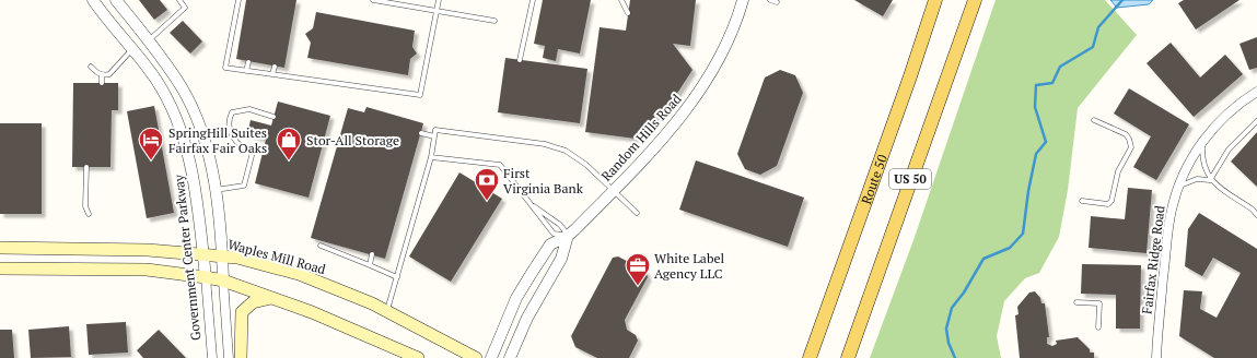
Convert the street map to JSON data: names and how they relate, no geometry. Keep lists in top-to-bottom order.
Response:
{
  "streets": {
    "main road": ["Route 50", "US 50", "Waples Mill Road"],
    "street": ["Random Hills Road", "Government Center Parkway", "Fairfax Ridge Road"]
  },
  "crossings": [
    ["Waples Mill Road", "Government Center Parkway"]
  ],
  "places": {
    "hotel": ["SpringHill Suites Fairfax Fair Oaks"],
    "shop": ["Stor-All Storage"],
    "bank": ["First Virginia Bank"],
    "office": ["White Label Agency LLC"]
  }
}
